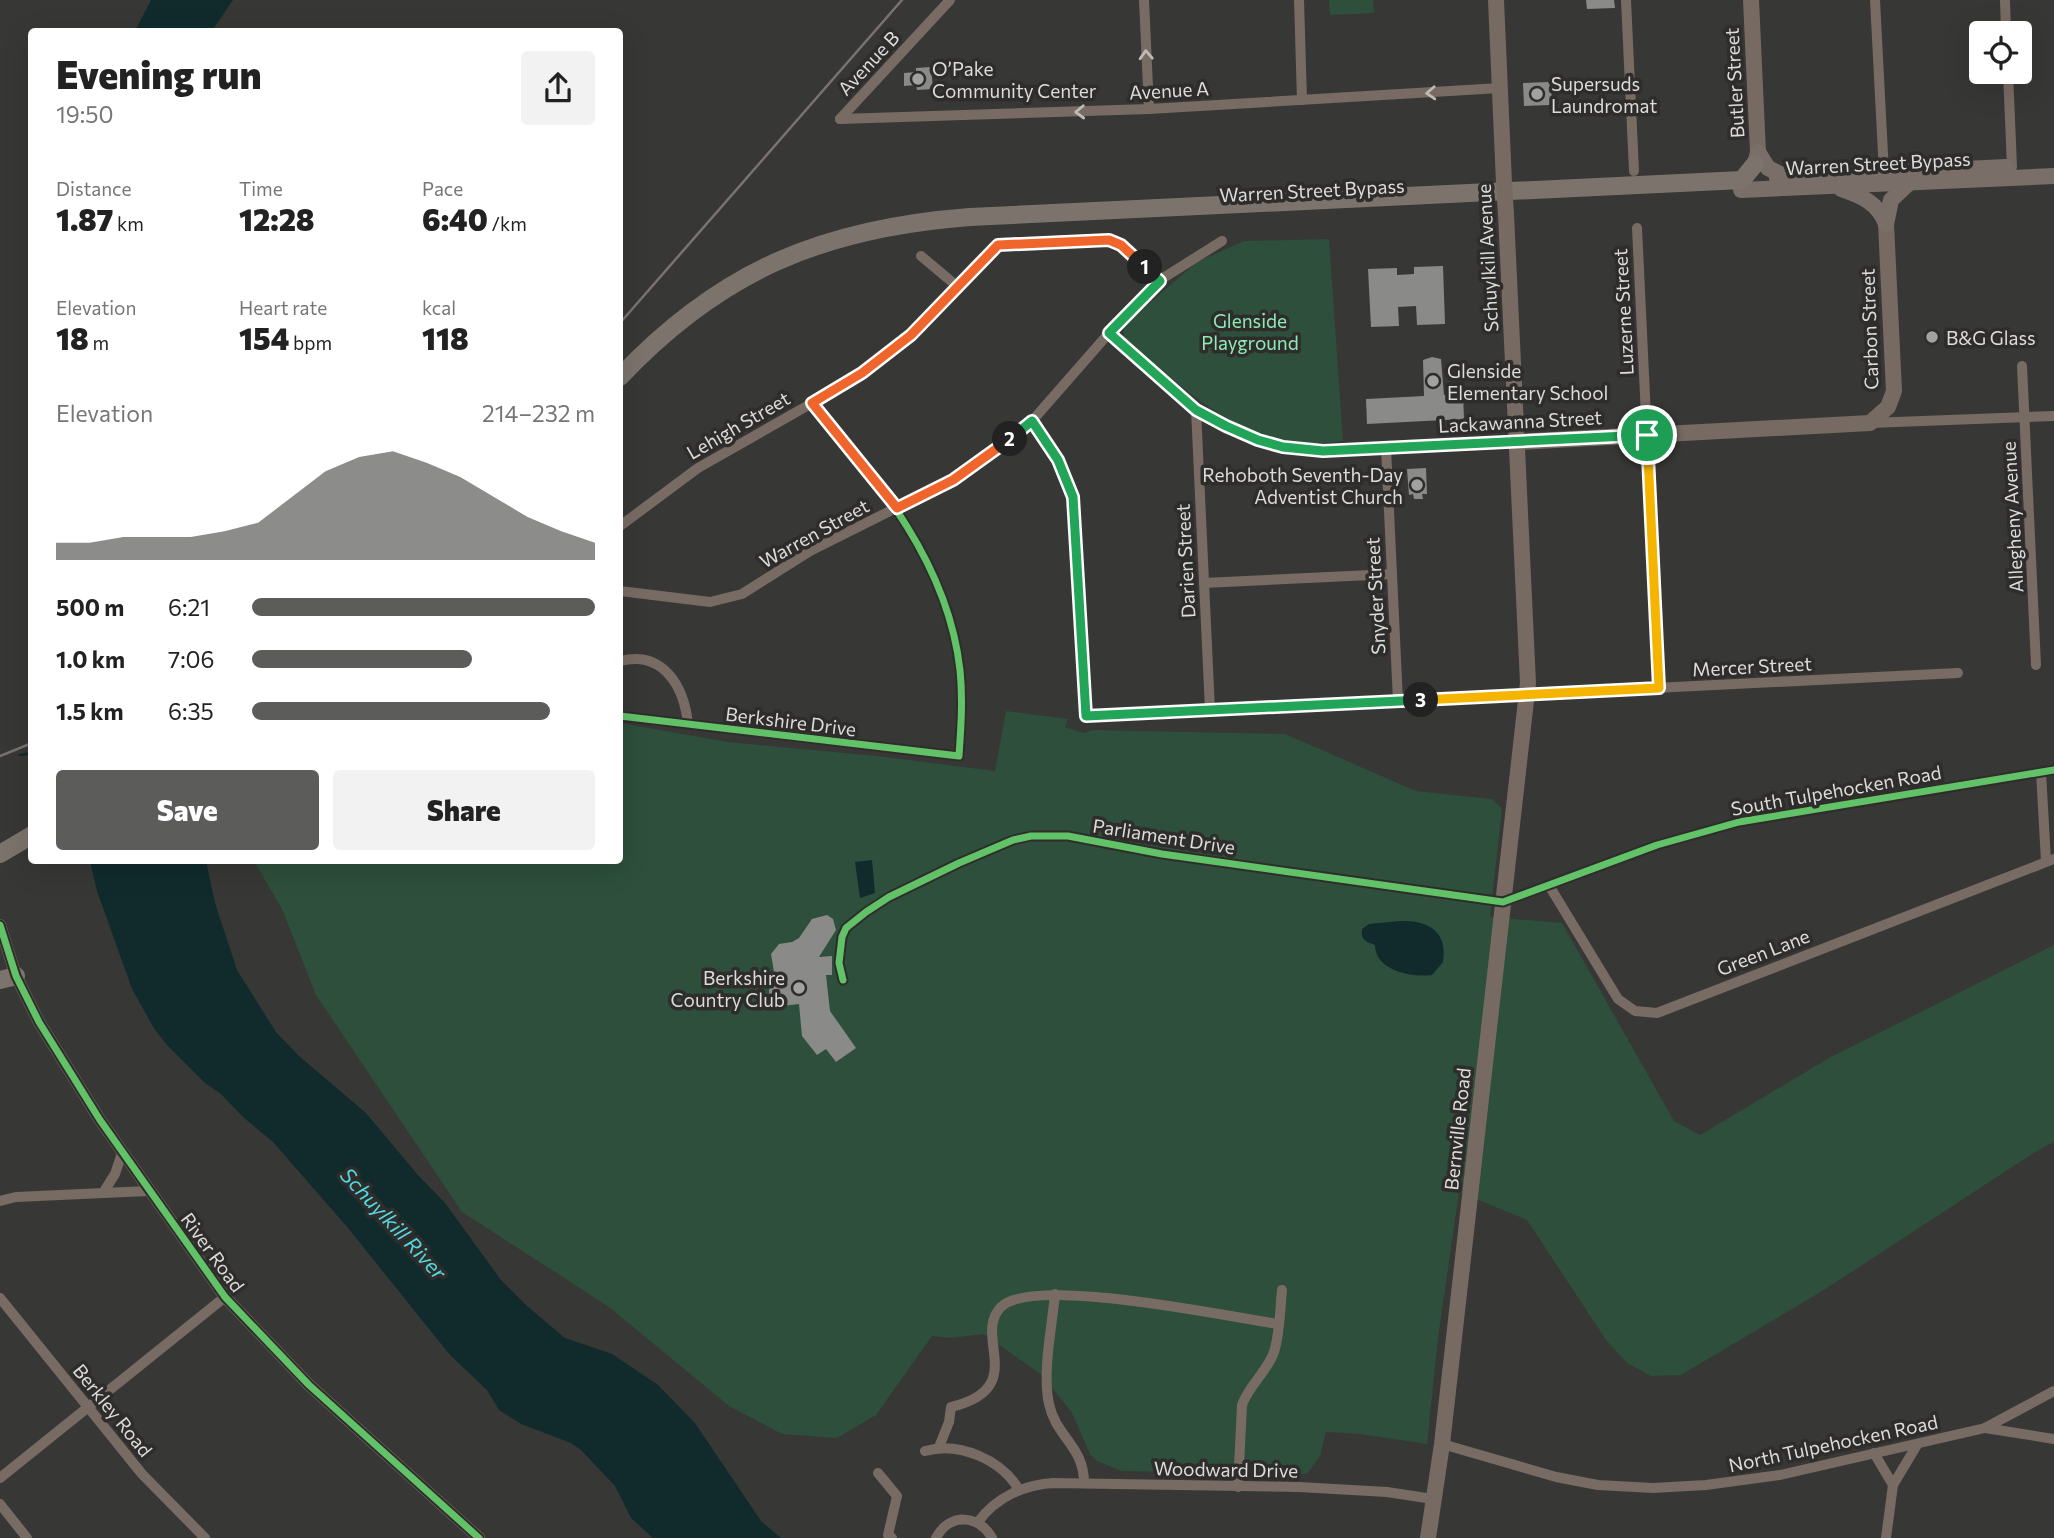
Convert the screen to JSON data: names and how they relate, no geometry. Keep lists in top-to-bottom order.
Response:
{
  "streets": {
    "highway": ["Warren Street Bypass"],
    "main road": [
      "Butler Street",
      "Schuylkill Avenue",
      "Carbon Street",
      "Lackawanna Street",
      "Bernville Road"
    ],
    "street": [
      "Avenue B",
      "Avenue A",
      "Luzerne Street",
      "Lehigh Street",
      "Allegheny Avenue",
      "Warren Street",
      "Darien Street",
      "Snyder Street",
      "Mercer Street",
      "Berkshire Drive",
      "South Tulpehocken Road",
      "Parliament Drive",
      "Green Lane",
      "River Road",
      "Berkley Road",
      "North Tulpehocken Road",
      "Woodward Drive"
    ]
  },
  "crossings": [
    ["Avenue B", "Avenue A"],
    ["Avenue A", "Schuylkill Avenue"],
    ["Schuylkill Avenue", "Lackawanna Street"],
    ["Schuylkill Avenue", "Mercer Street"],
    ["Schuylkill Avenue", "Bernville Road"],
    ["Luzerne Street", "Lackawanna Street"],
    ["Luzerne Street", "Mercer Street"],
    ["Carbon Street", "Lackawanna Street"],
    ["Lackawanna Street", "Allegheny Avenue"],
    ["Lackawanna Street", "Warren Street"],
    ["Lackawanna Street", "Darien Street"],
    ["Lackawanna Street", "Snyder Street"],
    ["Lehigh Street", "Warren Street"],
    ["Warren Street", "Mercer Street"],
    ["Warren Street", "Berkshire Drive"],
    ["Darien Street", "Mercer Street"],
    ["Snyder Street", "Mercer Street"],
    ["South Tulpehocken Road", "Parliament Drive"],
    ["South Tulpehocken Road", "Green Lane"],
    ["Parliament Drive", "Green Lane"],
    ["Parliament Drive", "Bernville Road"],
    ["Bernville Road", "North Tulpehocken Road"],
    ["Bernville Road", "Woodward Drive"]
  ],
  "one_way": ["Avenue A"],
  "water": ["Schuylkill River"],
  "parks": ["Glenside Playground"],
  "places": [
    "O’Pake Community Center",
    "Supersuds Laundromat",
    "B&G Glass",
    "Glenside Elementary School",
    "Rehoboth Seventh-Day Adventist Church",
    "Berkshire Country Club"
  ],
  "page": {
    "heading": ["Evening run", "19:50"],
    "stats": [
      ["Distance", "1.87 km"],
      ["Time", "12:28"],
      ["Pace", "6:40 /km"],
      ["Elevation", "18 m"],
      ["Heart rate", "154 bpm"],
      ["kcal", "118"]
    ],
    "pins": ["1", "2", "3"],
    "chart": ["Elevation", "214–232 m"],
    "list": [
      {
        "name": "500 m",
        "note": "6:21"
      },
      {
        "name": "1.0 km",
        "note": "7:06"
      },
      {
        "name": "1.5 km",
        "note": "6:35"
      }
    ],
    "buttons": ["Save", "Share"]
  }
}
